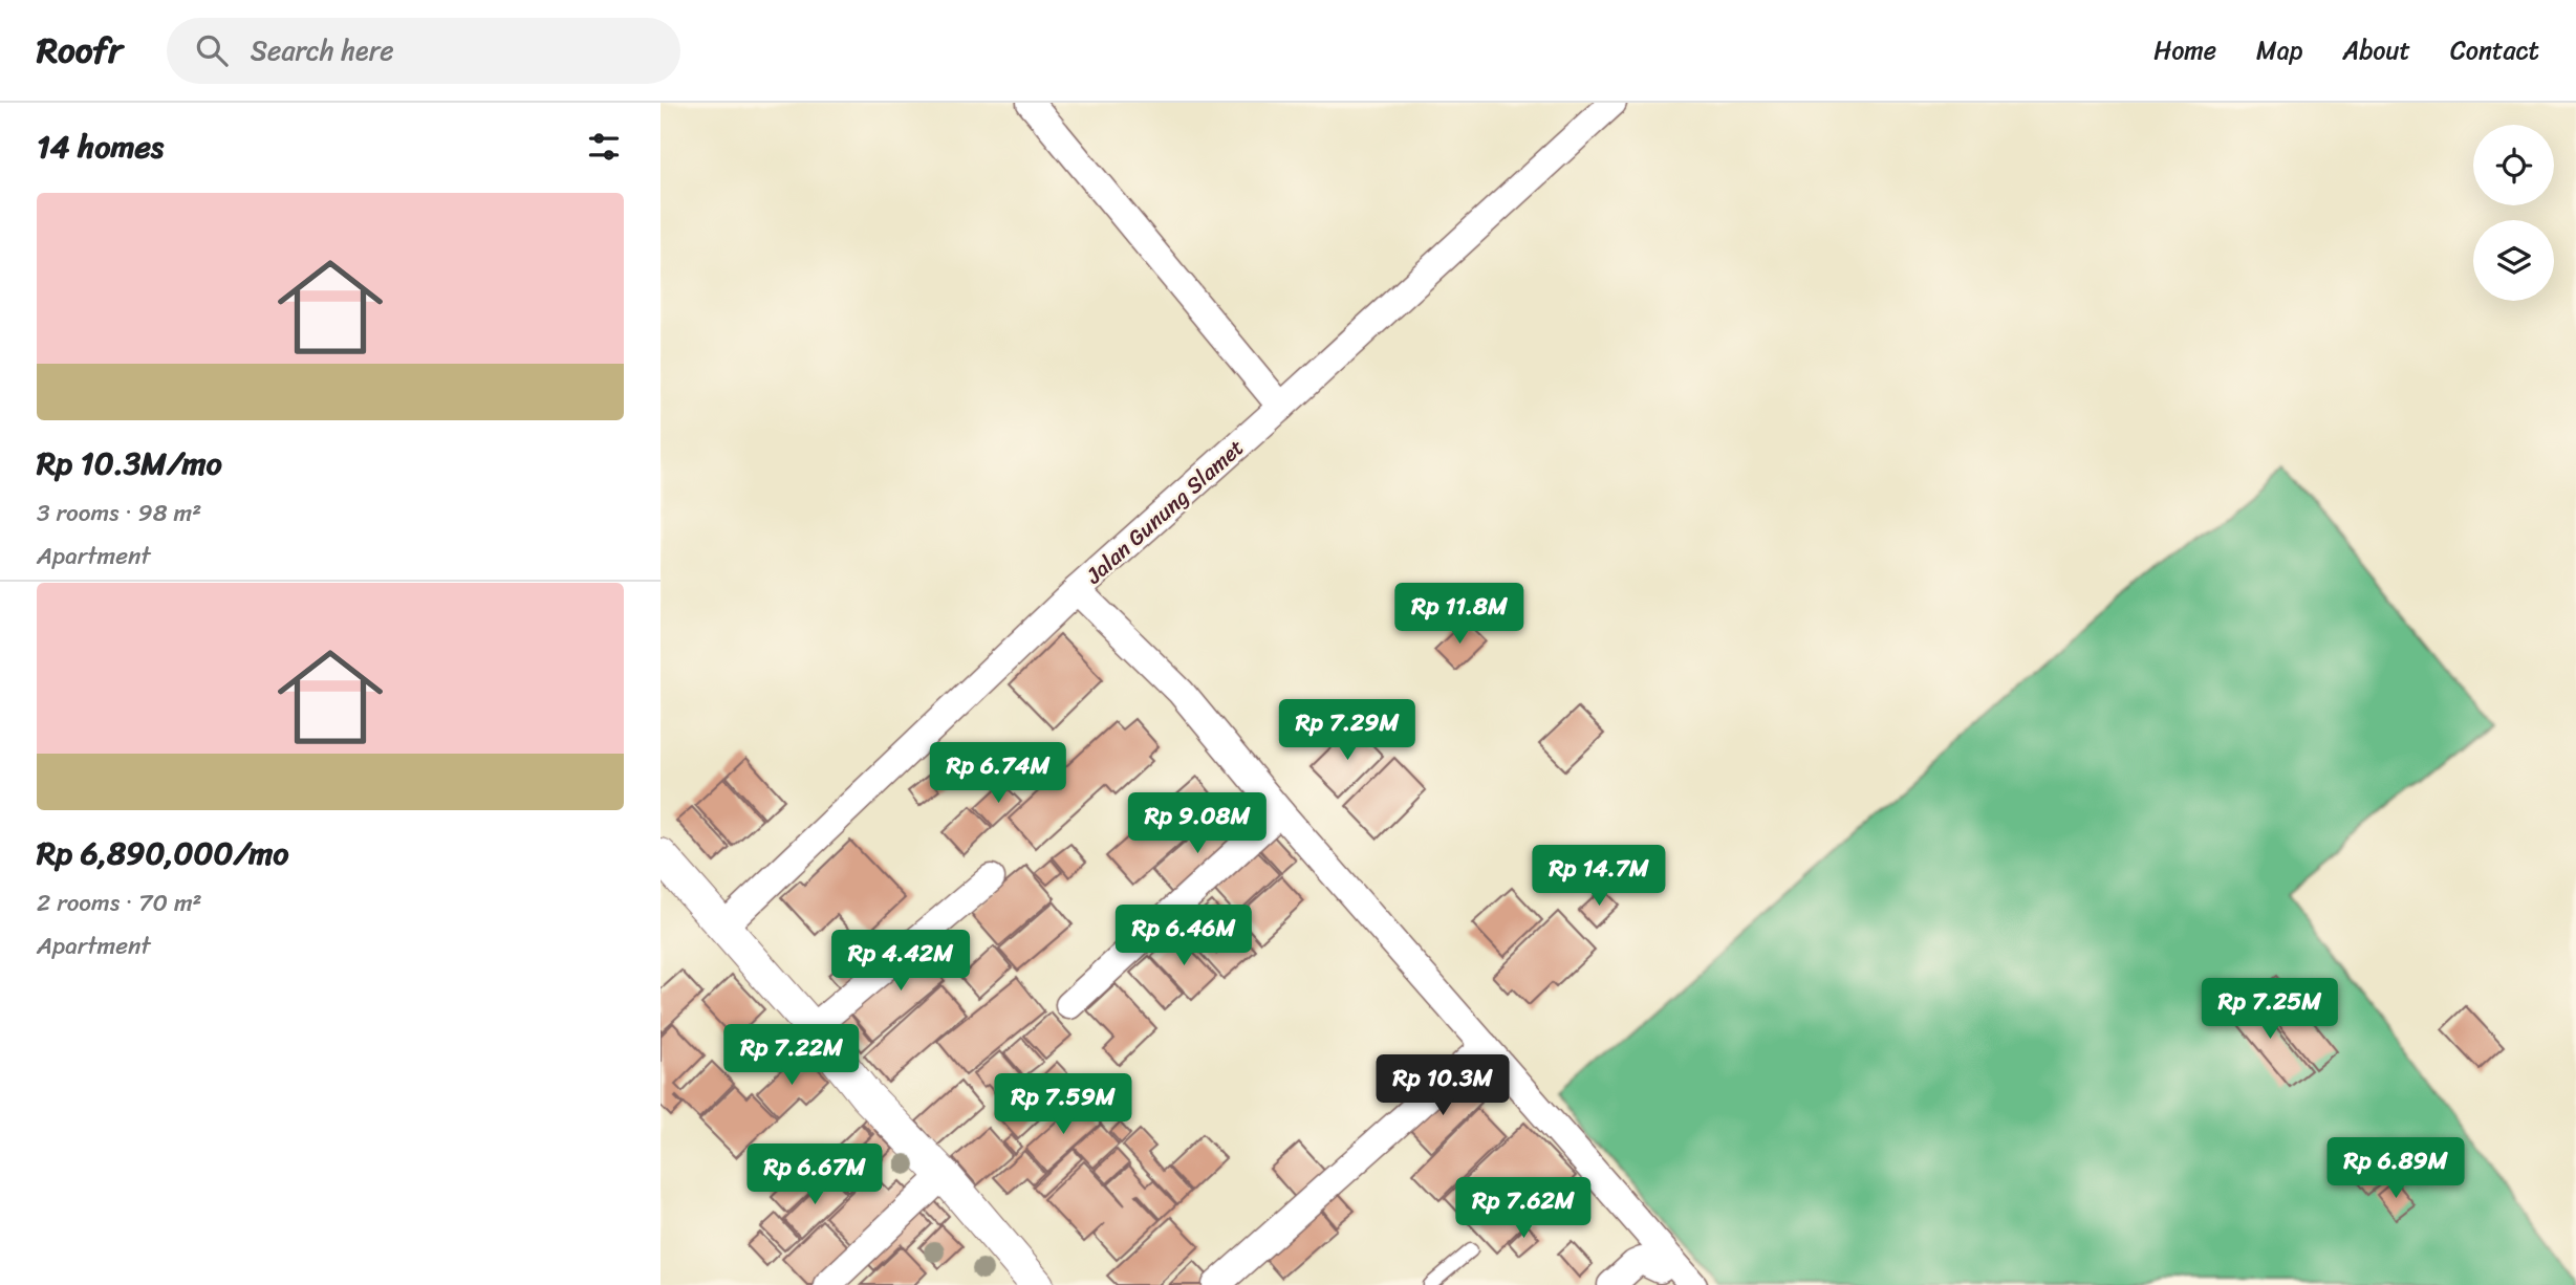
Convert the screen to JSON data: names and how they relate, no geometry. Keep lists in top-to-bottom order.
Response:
{
  "streets": {
    "street": ["Jalan Gunung Slamet"]
  },
  "page": {
    "header": "Roofr",
    "search": "Search here",
    "nav": [
      "Home",
      "Map",
      "About",
      "Contact"
    ],
    "heading": "14 homes",
    "list": [
      {
        "name": "Rp 10.3M/mo",
        "note": "3 rooms · 98 m² · Apartment"
      },
      {
        "name": "Rp 6,890,000/mo",
        "note": "2 rooms · 70 m² · Apartment"
      }
    ],
    "price": [
      "Rp 11.8M",
      "Rp 7.29M",
      "Rp 6.74M",
      "Rp 9.08M",
      "Rp 14.7M",
      "Rp 6.46M",
      "Rp 4.42M",
      "Rp 7.25M",
      "Rp 7.22M",
      "Rp 10.3M",
      "Rp 7.59M",
      "Rp 6.89M",
      "Rp 6.67M",
      "Rp 7.62M"
    ]
  }
}
